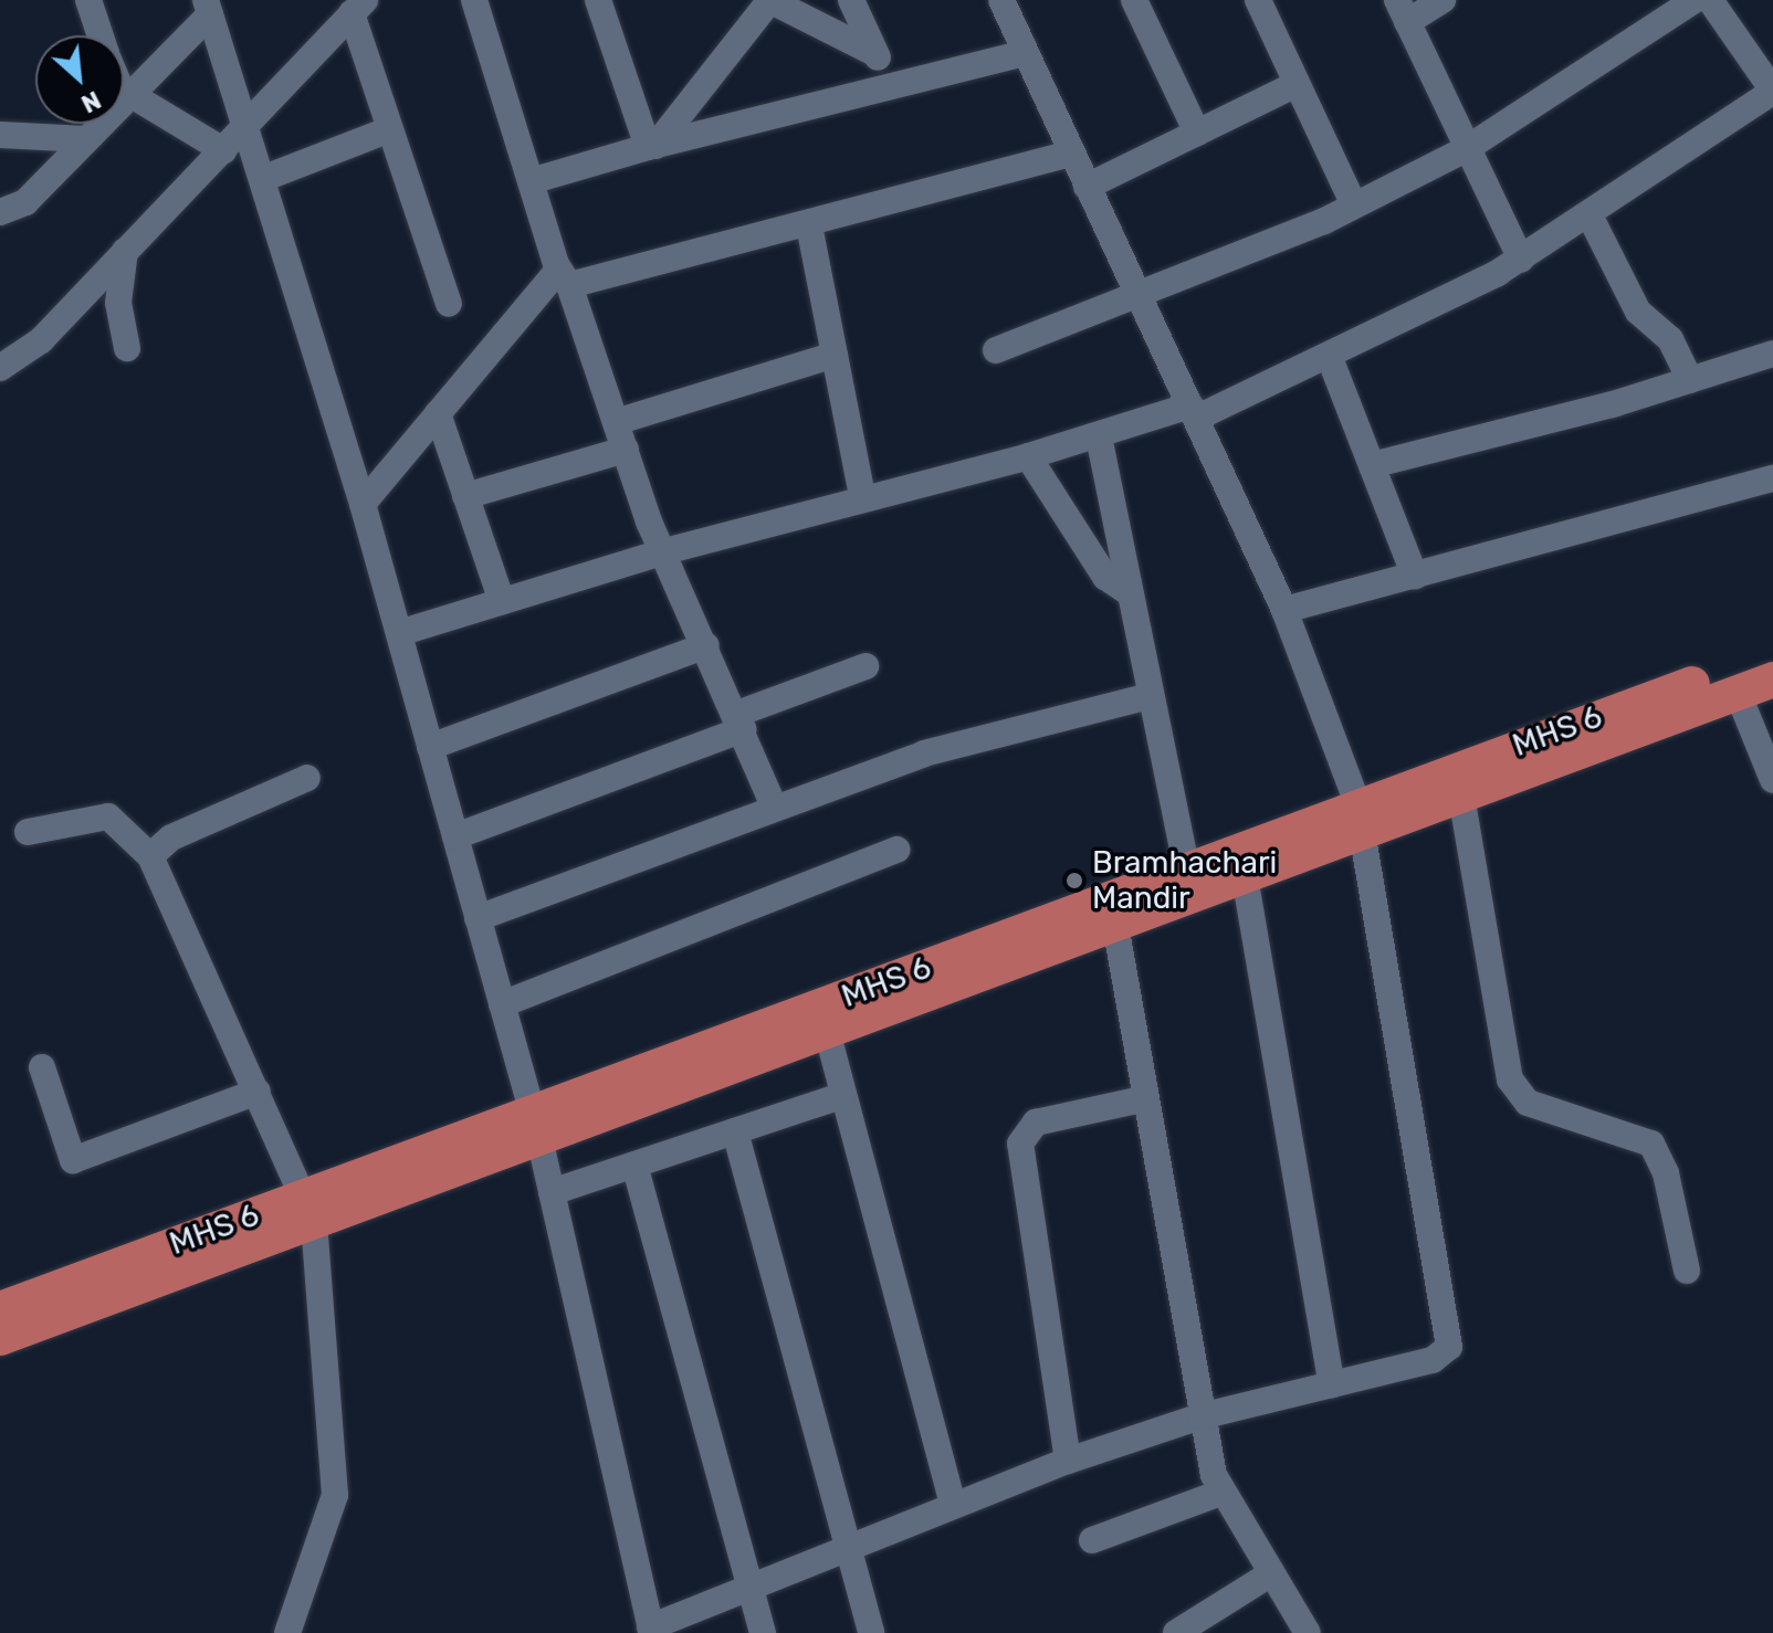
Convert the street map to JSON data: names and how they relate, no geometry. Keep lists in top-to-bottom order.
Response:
{
  "streets": {
    "main road": ["MHS 6"]
  },
  "places": ["Bramhachari Mandir"],
  "north": "bottom right"
}
